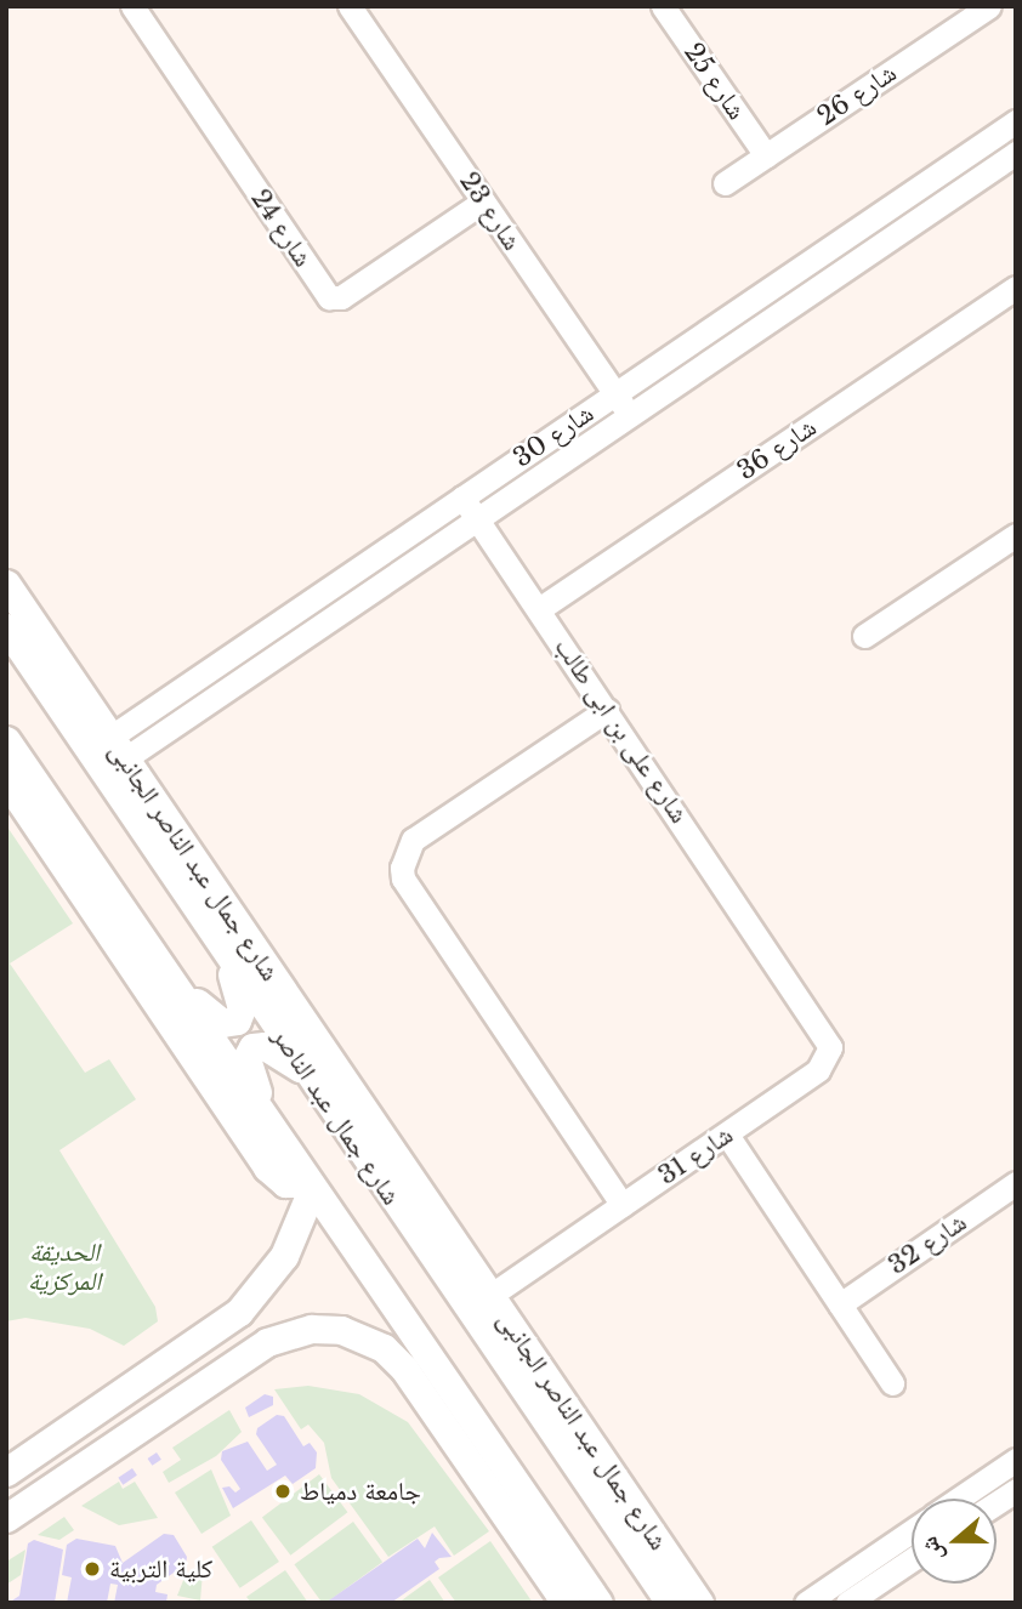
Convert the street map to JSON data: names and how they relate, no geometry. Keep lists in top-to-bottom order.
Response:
{
  "streets": {
    "main road": ["شارع جمال عبد الناصر الجانبى", "شارع جمال عبد الناصر"],
    "street": [
      "شارع 25",
      "شارع 26",
      "شارع 23",
      "شارع 24",
      "شارع 30",
      "شارع 36",
      "شارع على بن ابى طالب",
      "شارع 31",
      "شارع 32"
    ]
  },
  "crossings": [
    ["شارع 25", "شارع 26"],
    ["شارع 23", "شارع 24"],
    ["شارع 23", "شارع 30"],
    ["شارع 30", "شارع على بن ابى طالب"],
    ["شارع 30", "شارع جمال عبد الناصر الجانبى"],
    ["شارع 30", "شارع جمال عبد الناصر"],
    ["شارع 36", "شارع على بن ابى طالب"],
    ["شارع على بن ابى طالب", "شارع 31"],
    ["شارع جمال عبد الناصر الجانبى", "شارع جمال عبد الناصر"],
    ["شارع جمال عبد الناصر الجانبى", "شارع 31"],
    ["شارع جمال عبد الناصر", "شارع 31"]
  ],
  "parks": ["الحديقة المركزية"],
  "places": ["جامعة دمياط", "كلية التربية"],
  "north": "left"
}
